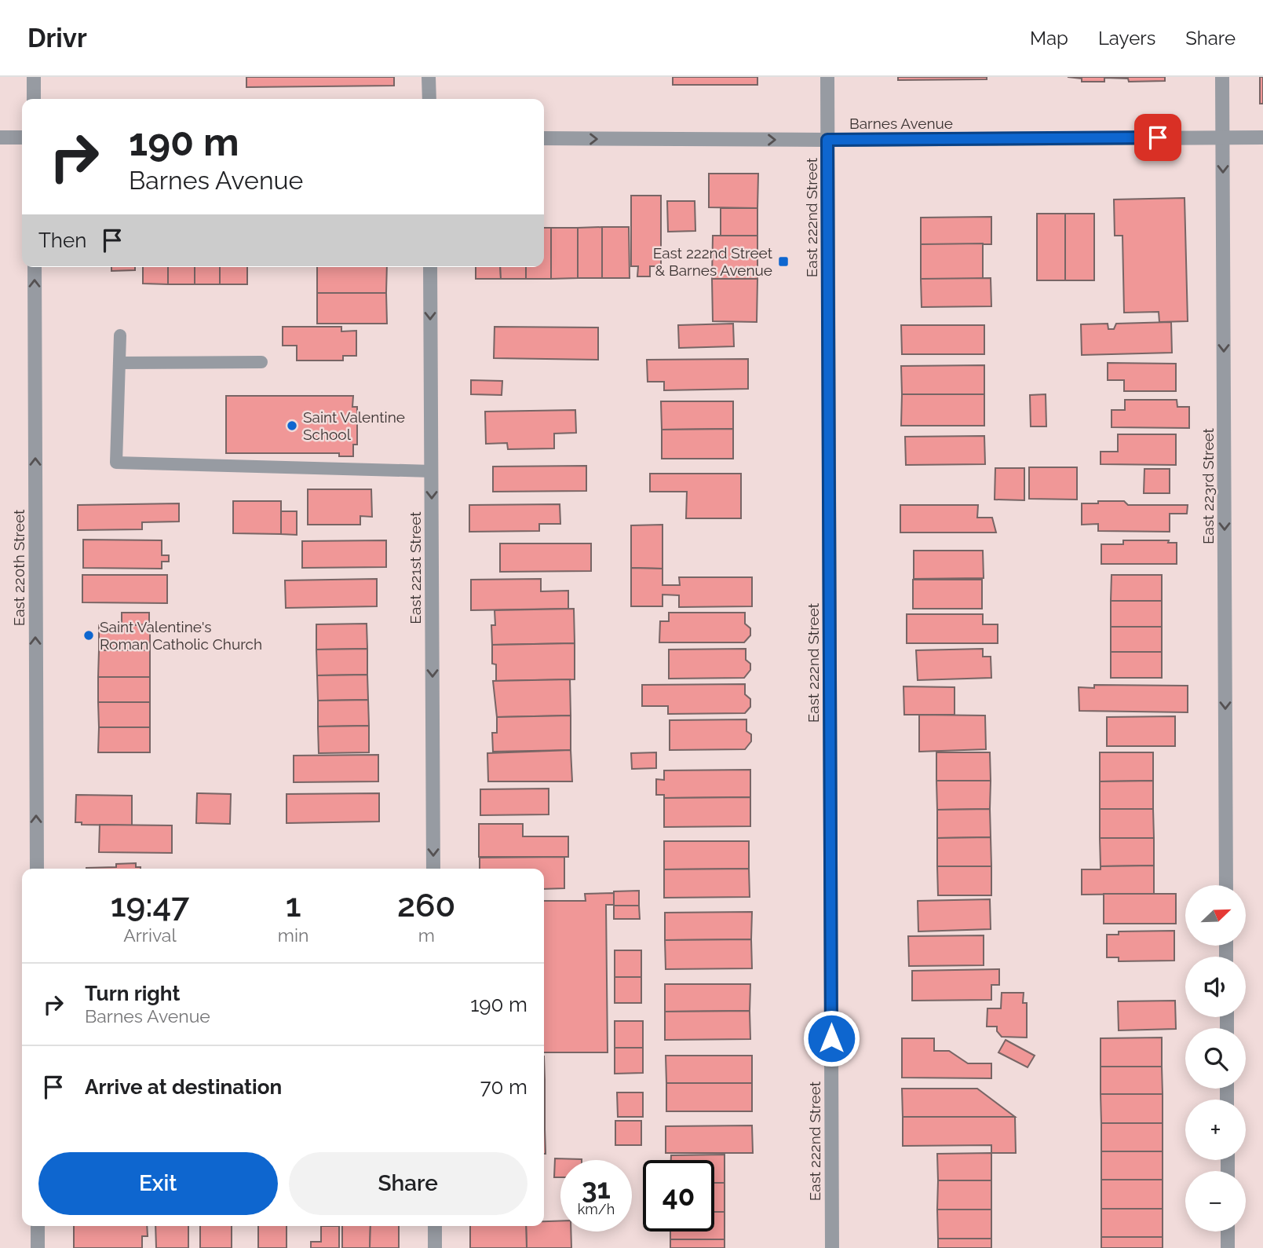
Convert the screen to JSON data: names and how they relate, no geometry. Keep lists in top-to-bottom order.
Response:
{
  "streets": {
    "street": [
      "Barnes Avenue",
      "East 222nd Street",
      "East 223rd Street",
      "East 220th Street",
      "East 221st Street"
    ]
  },
  "crossings": [
    ["Barnes Avenue", "East 222nd Street"],
    ["Barnes Avenue", "East 223rd Street"]
  ],
  "one_way": [
    "Barnes Avenue",
    "East 223rd Street",
    "East 220th Street",
    "East 221st Street"
  ],
  "places": {
    "transit": ["East 222nd Street & Barnes Avenue"],
    "other": ["Saint Valentine School", "Saint Valentine's Roman Catholic Church"]
  },
  "north": "top right",
  "page": {
    "header": "Drivr",
    "nav": ["Map", "Layers", "Share"],
    "turn": ["190 m", "Barnes Avenue"],
    "then": "Then",
    "eta": [
      "19:47",
      "Arrival",
      "1",
      "min",
      "260",
      "m"
    ],
    "map_buttons": ["+", "−"],
    "list": [
      {
        "name": "Turn right",
        "note": "Barnes Avenue",
        "value": "190 m"
      },
      {
        "name": "Arrive at destination",
        "value": "70 m"
      }
    ],
    "buttons": ["Exit", "Share"],
    "speed": "31 km/h",
    "limit": "40"
  }
}
